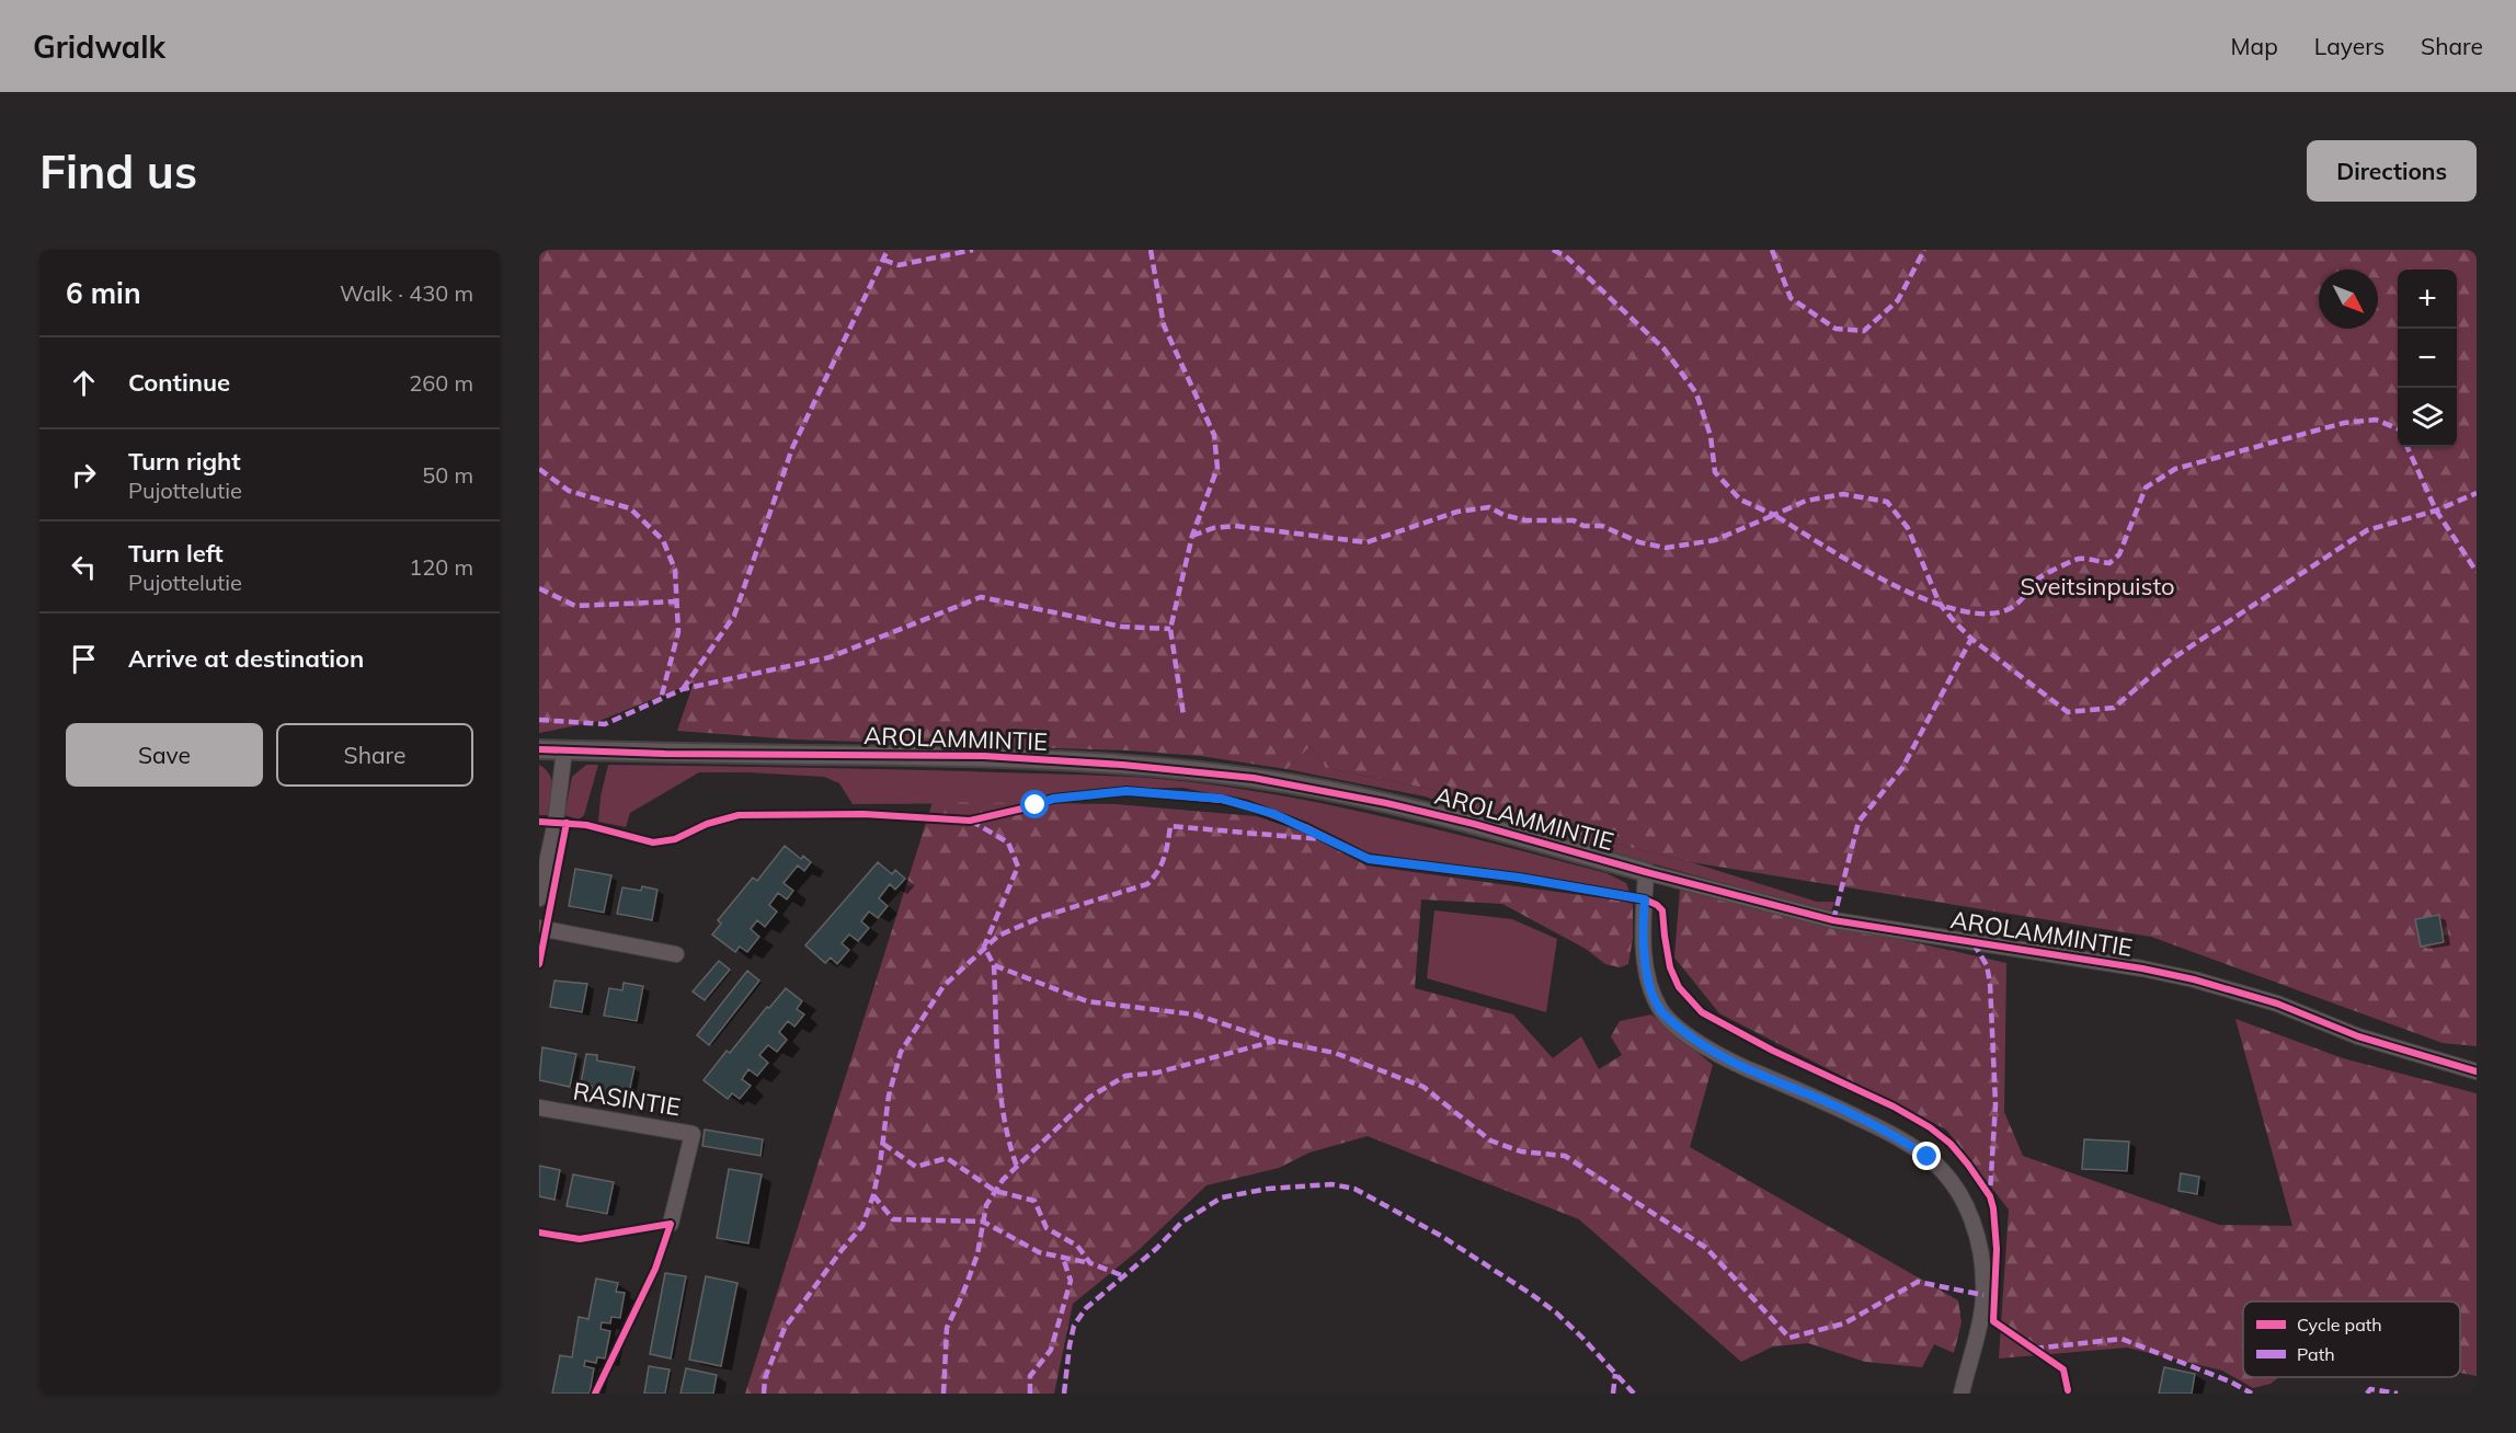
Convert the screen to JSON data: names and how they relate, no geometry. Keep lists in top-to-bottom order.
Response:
{
  "streets": {
    "street": ["AROLAMMINTIE", "RASINTIE"]
  },
  "parks": ["Sveitsinpuisto"],
  "legend": ["Cycle path", "Path"],
  "north": "bottom right",
  "page": {
    "header": "Gridwalk",
    "nav": ["Map", "Layers", "Share"],
    "buttons": [
      "Directions",
      ["Save", "Share"]
    ],
    "title": "Find us",
    "heading": ["6 min", "Walk · 430 m"],
    "map_buttons": ["+", "−"],
    "list": [
      ["Continue", "260 m"],
      ["Turn right", "Pujottelutie", "50 m"],
      ["Turn left", "Pujottelutie", "120 m"],
      "Arrive at destination"
    ]
  }
}
